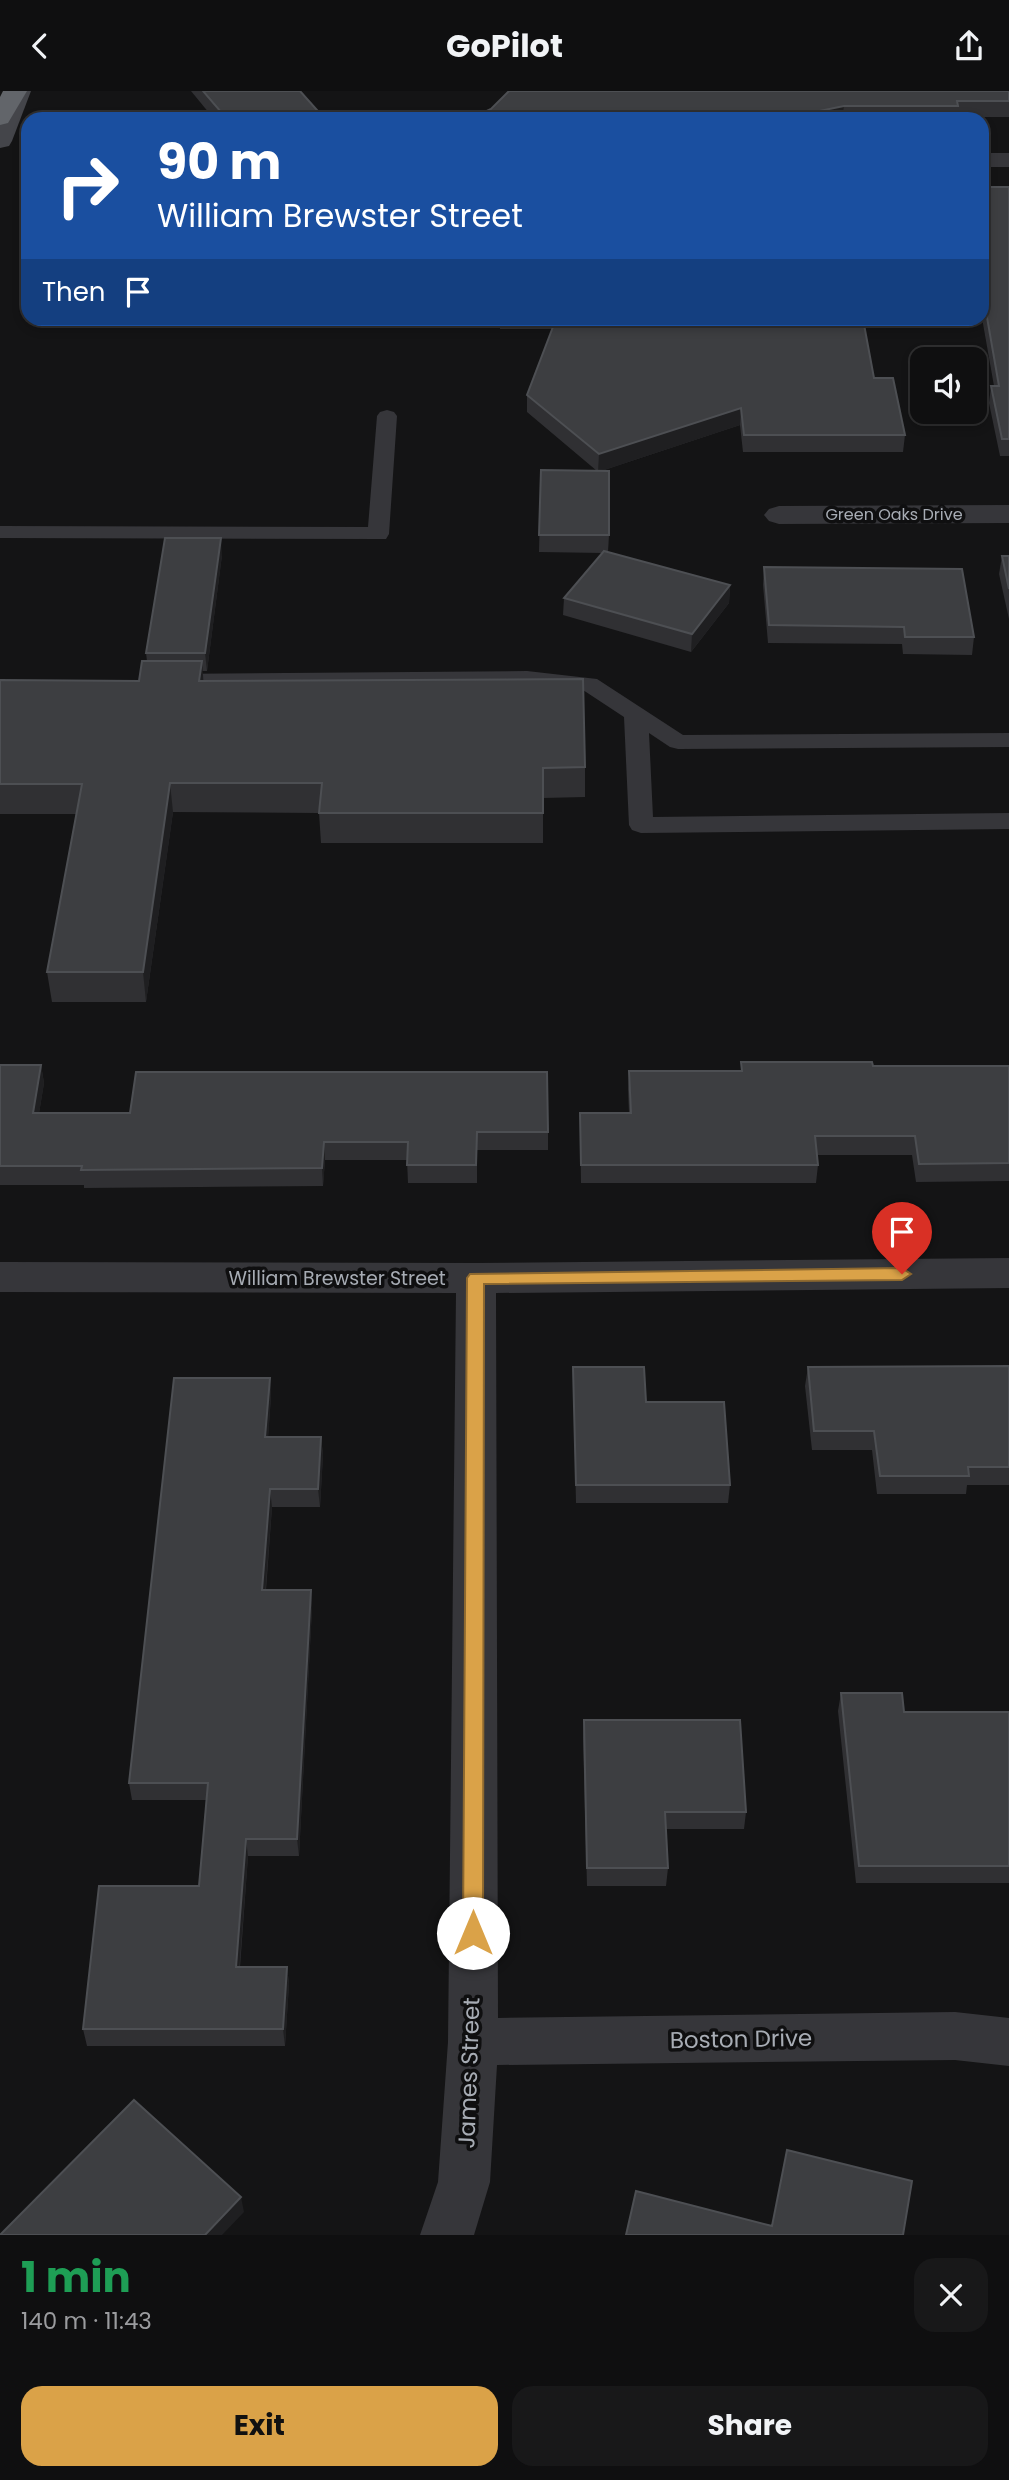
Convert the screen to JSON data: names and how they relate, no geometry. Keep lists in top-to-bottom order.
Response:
{
  "streets": {
    "street": [
      "Green Oaks Drive",
      "William Brewster Street",
      "Boston Drive",
      "James Street"
    ]
  },
  "crossings": [
    ["William Brewster Street", "James Street"],
    ["Boston Drive", "James Street"]
  ],
  "page": {
    "header": "GoPilot",
    "turn": ["90 m", "William Brewster Street"],
    "then": "Then",
    "heading": ["1 min", "140 m · 11:43"],
    "buttons": ["Exit", "Share"]
  }
}
